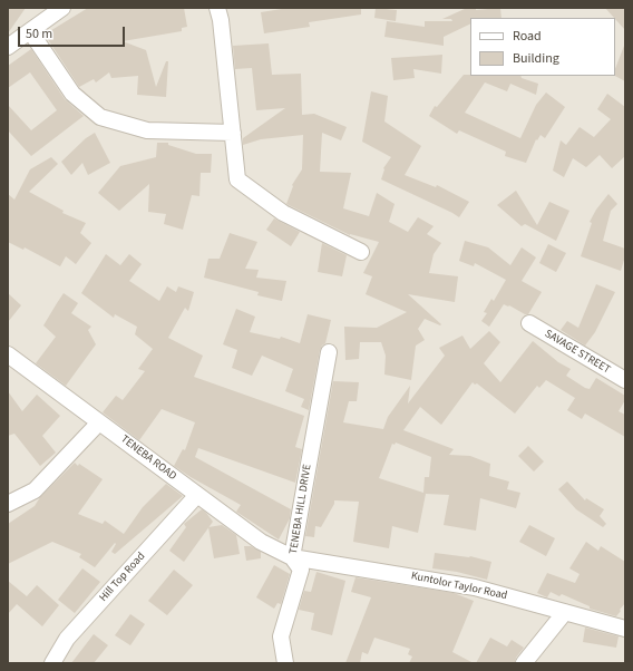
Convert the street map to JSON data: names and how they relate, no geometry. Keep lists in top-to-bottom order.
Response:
{
  "streets": {
    "street": [
      "SAVAGE STREET",
      "TENEBA ROAD",
      "TENEBA HILL DRIVE",
      "Hill Top Road",
      "Kuntolor Taylor Road"
    ]
  },
  "crossings": [
    ["TENEBA ROAD", "TENEBA HILL DRIVE"],
    ["TENEBA ROAD", "Hill Top Road"],
    ["TENEBA ROAD", "Kuntolor Taylor Road"],
    ["TENEBA HILL DRIVE", "Kuntolor Taylor Road"]
  ],
  "legend": ["Road", "Building"],
  "scale_bar": "50 m"
}
